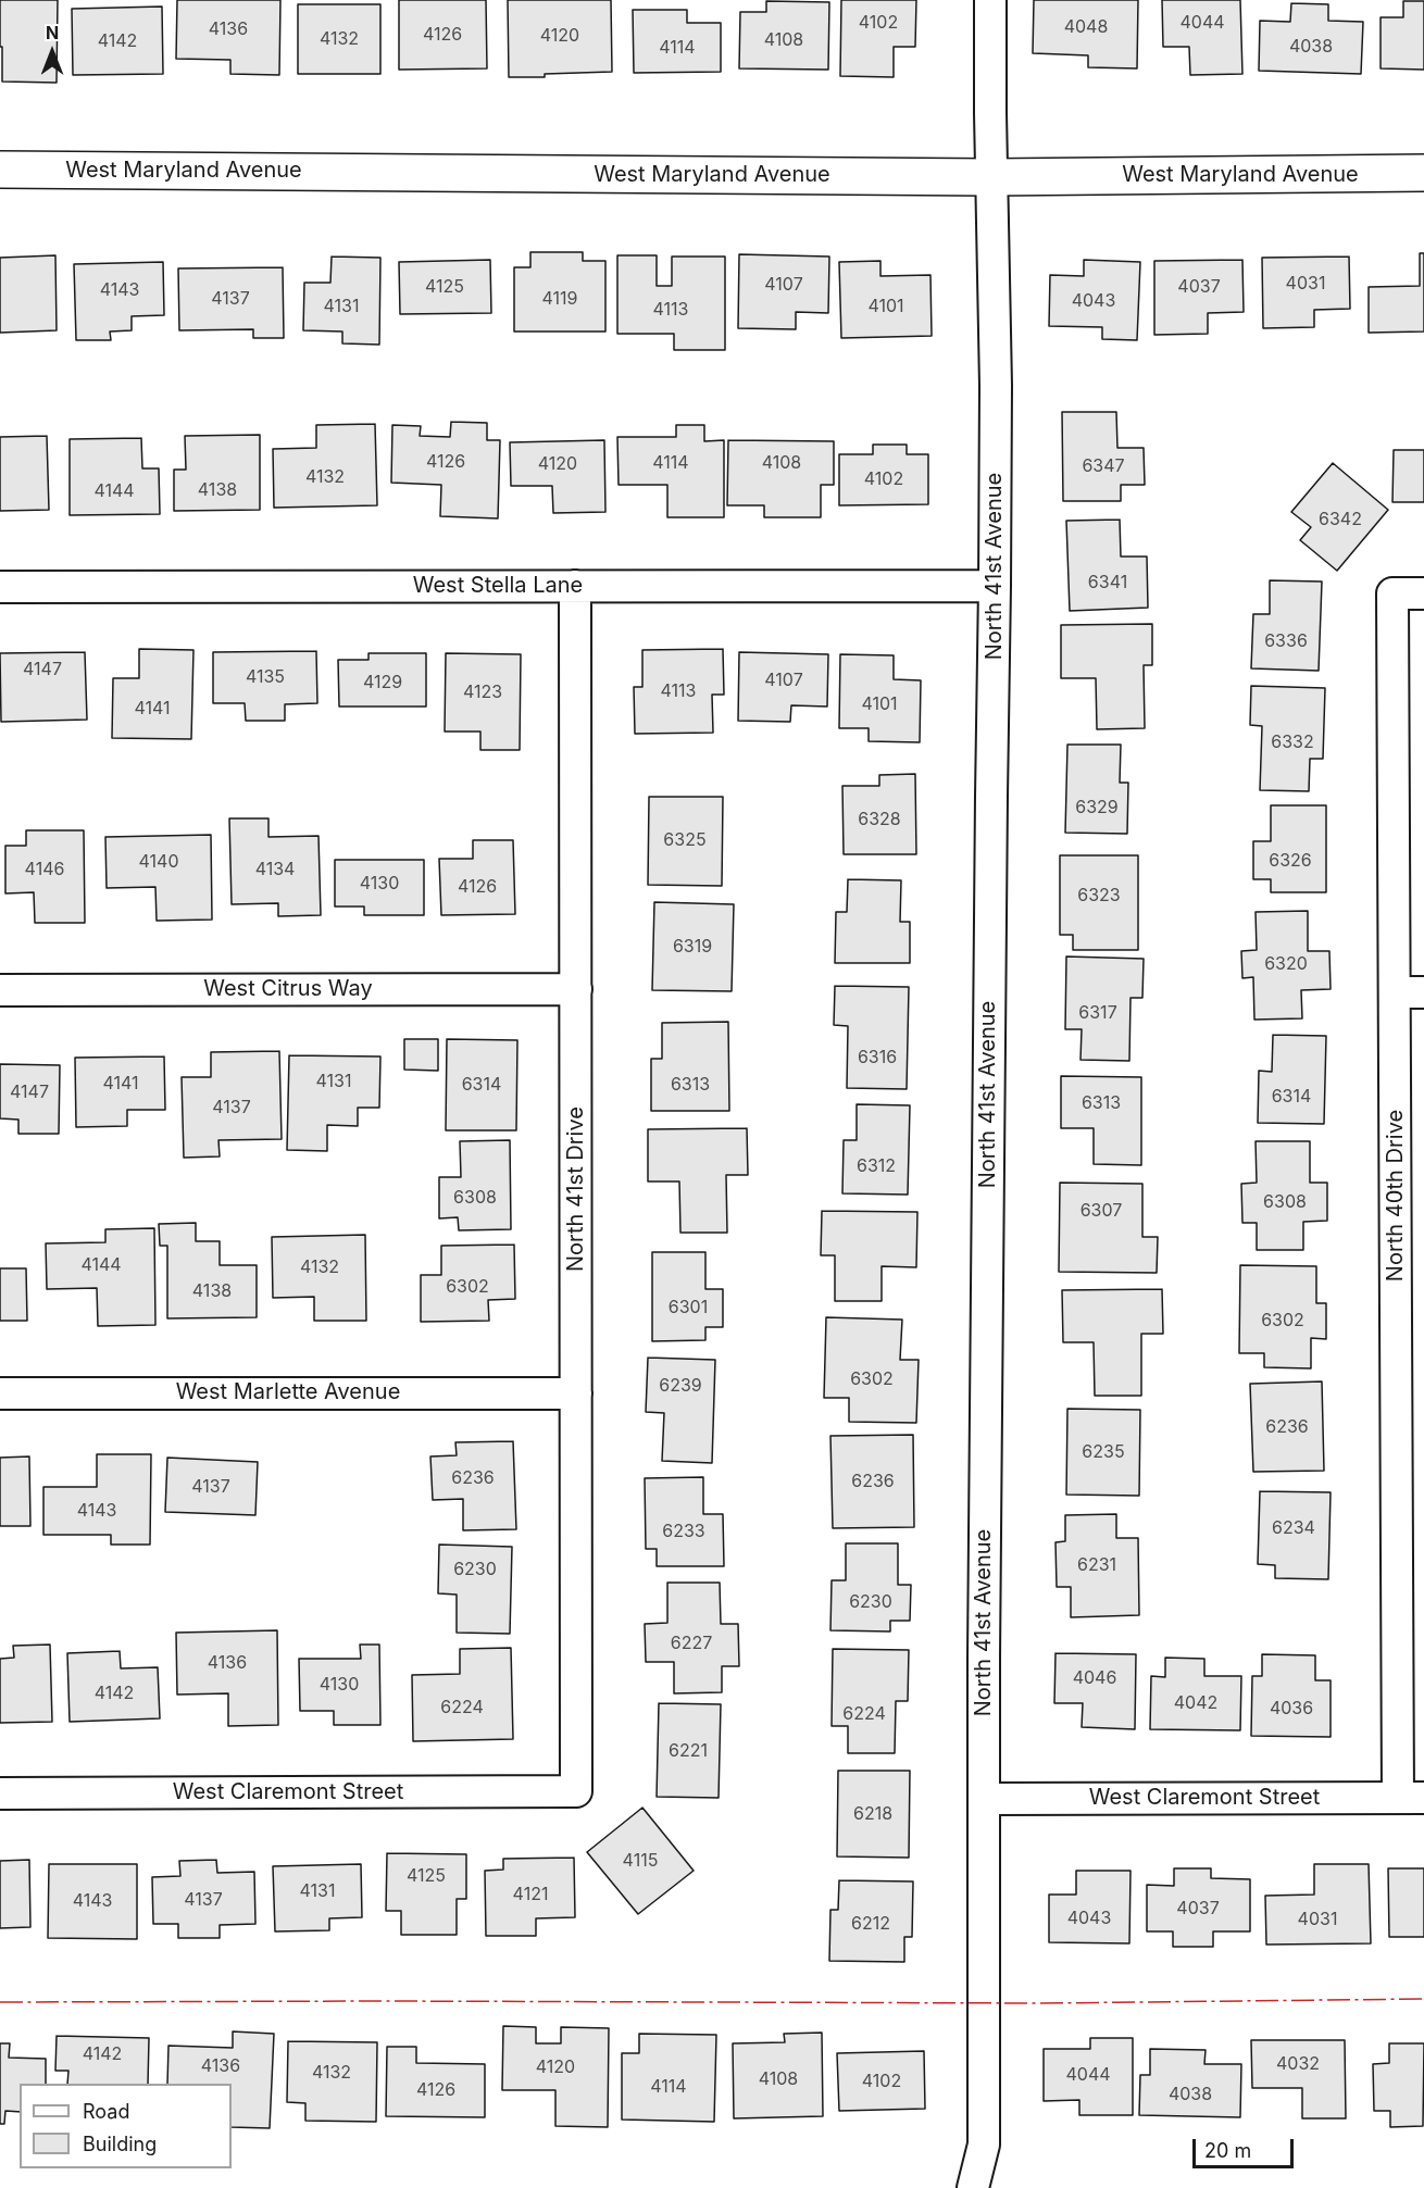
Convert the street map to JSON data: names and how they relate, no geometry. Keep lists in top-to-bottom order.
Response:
{
  "streets": {
    "street": [
      "West Maryland Avenue",
      "North 41st Avenue",
      "West Stella Lane",
      "West Citrus Way",
      "North 41st Drive",
      "North 40th Drive",
      "West Marlette Avenue",
      "West Claremont Street"
    ]
  },
  "crossings": [
    ["West Maryland Avenue", "North 41st Avenue"],
    ["North 41st Avenue", "West Stella Lane"],
    ["North 41st Avenue", "West Claremont Street"],
    ["West Stella Lane", "North 41st Drive"],
    ["West Citrus Way", "North 41st Drive"],
    ["North 41st Drive", "West Marlette Avenue"],
    ["North 41st Drive", "West Claremont Street"],
    ["North 40th Drive", "West Claremont Street"]
  ],
  "house_numbers": [
    "4102",
    "4044",
    "4048",
    "4136",
    "4126",
    "4120",
    "4132",
    "4108",
    "4142",
    "4038",
    "4114",
    "4031",
    "4107",
    "4125",
    "4037",
    "4143",
    "4137",
    "4119",
    "4043",
    "4131",
    "4101",
    "4113",
    "4126",
    "4114",
    "4108",
    "4120",
    "6347",
    "4132",
    "4102",
    "4138",
    "4144",
    "6342",
    "6341",
    "6336",
    "4147",
    "4135",
    "4107",
    "4129",
    "4113",
    "4123",
    "4101",
    "4141",
    "6332",
    "6329",
    "6328",
    "6325",
    "6326",
    "4140",
    "4146",
    "4134",
    "4130",
    "4126",
    "6323",
    "6319",
    "6320",
    "6317",
    "6316",
    "4131",
    "4141",
    "6314",
    "6313",
    "4147",
    "6314",
    "6313",
    "4137",
    "6312",
    "6308",
    "6308",
    "6307",
    "4144",
    "4132",
    "6302",
    "4138",
    "6301",
    "6302",
    "6302",
    "6239",
    "6236",
    "6235",
    "6236",
    "6236",
    "4137",
    "4143",
    "6234",
    "6233",
    "6231",
    "6230",
    "6230",
    "6227",
    "4136",
    "4046",
    "4130",
    "4142",
    "4042",
    "6224",
    "4036",
    "6224",
    "6221",
    "6218",
    "4115",
    "4125",
    "4131",
    "4121",
    "4137",
    "4143",
    "4037",
    "4043",
    "4031",
    "6212",
    "4142",
    "4032",
    "4136",
    "4120",
    "4132",
    "4044",
    "4108",
    "4102",
    "4114",
    "4126",
    "4038"
  ],
  "legend": ["Road", "Building"],
  "scale_bar": "20 m",
  "north": "top"
}
